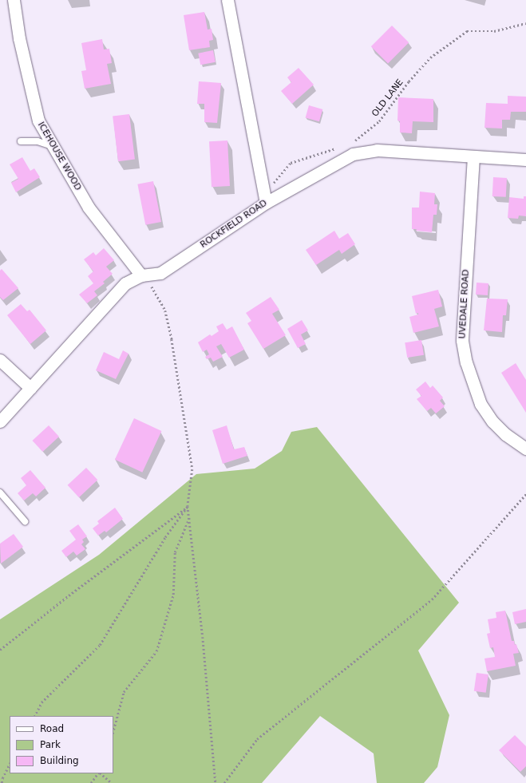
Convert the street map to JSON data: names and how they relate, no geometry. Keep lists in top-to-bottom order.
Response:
{
  "streets": {
    "street": ["ICEHOUSE WOOD", "ROCKFIELD ROAD", "UVEDALE ROAD"],
    "path": ["OLD LANE"]
  },
  "crossings": [
    ["ICEHOUSE WOOD", "ROCKFIELD ROAD"],
    ["ROCKFIELD ROAD", "UVEDALE ROAD"]
  ],
  "legend": ["Road", "Park", "Building"]
}
